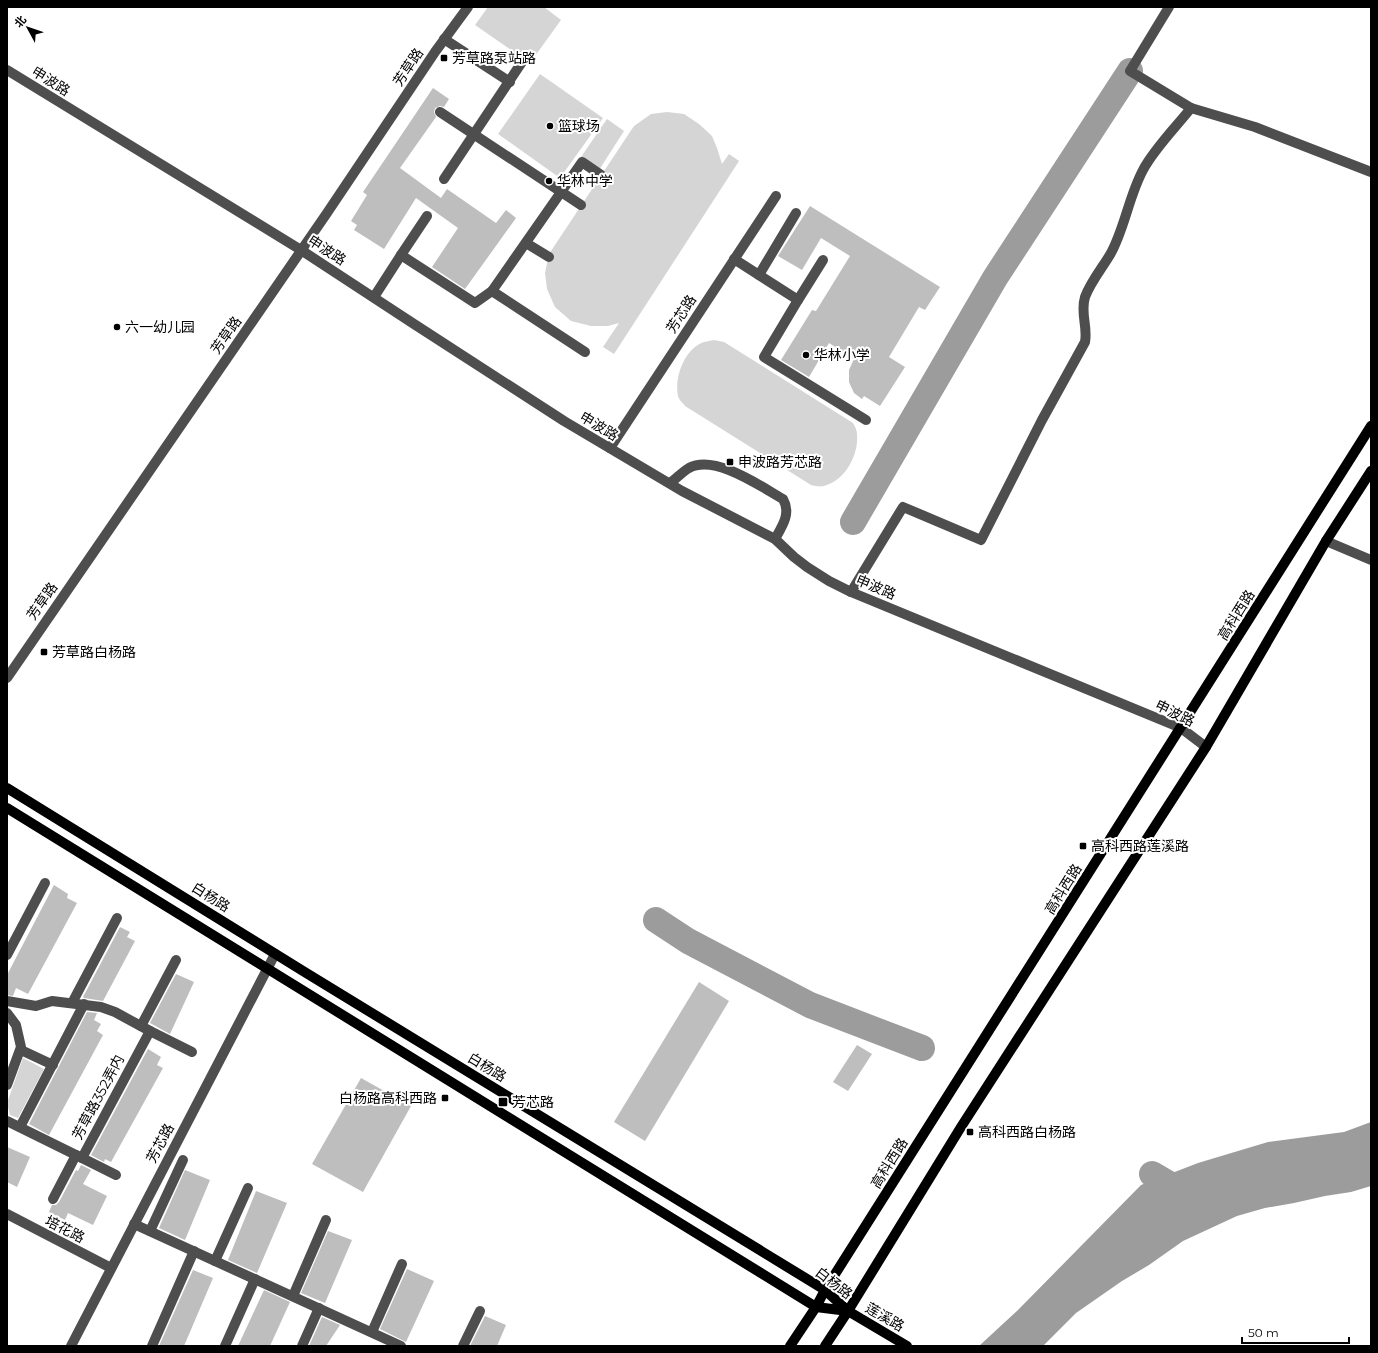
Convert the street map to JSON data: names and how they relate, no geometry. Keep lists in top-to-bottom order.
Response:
{
  "streets": {
    "main road": ["高科西路", "白杨路", "莲溪路"],
    "street": [
      "芳草路",
      "申波路",
      "芳芯路",
      "芳草路352弄内",
      "培花路"
    ]
  },
  "crossings": [
    ["芳草路", "申波路"],
    ["申波路", "芳芯路"],
    ["申波路", "高科西路"],
    ["芳芯路", "白杨路"],
    ["芳芯路", "培花路"],
    ["高科西路", "白杨路"],
    ["白杨路", "莲溪路"]
  ],
  "places": {
    "transit": [
      "芳草路泵站路",
      "申波路芳芯路",
      "芳草路白杨路",
      "高科西路莲溪路",
      "白杨路高科西路",
      "芳芯路",
      "高科西路白杨路"
    ],
    "other": [
      "篮球场",
      "华林中学",
      "六一幼儿园",
      "华林小学"
    ]
  },
  "scale_bar": "50 m",
  "north": "top left"
}
